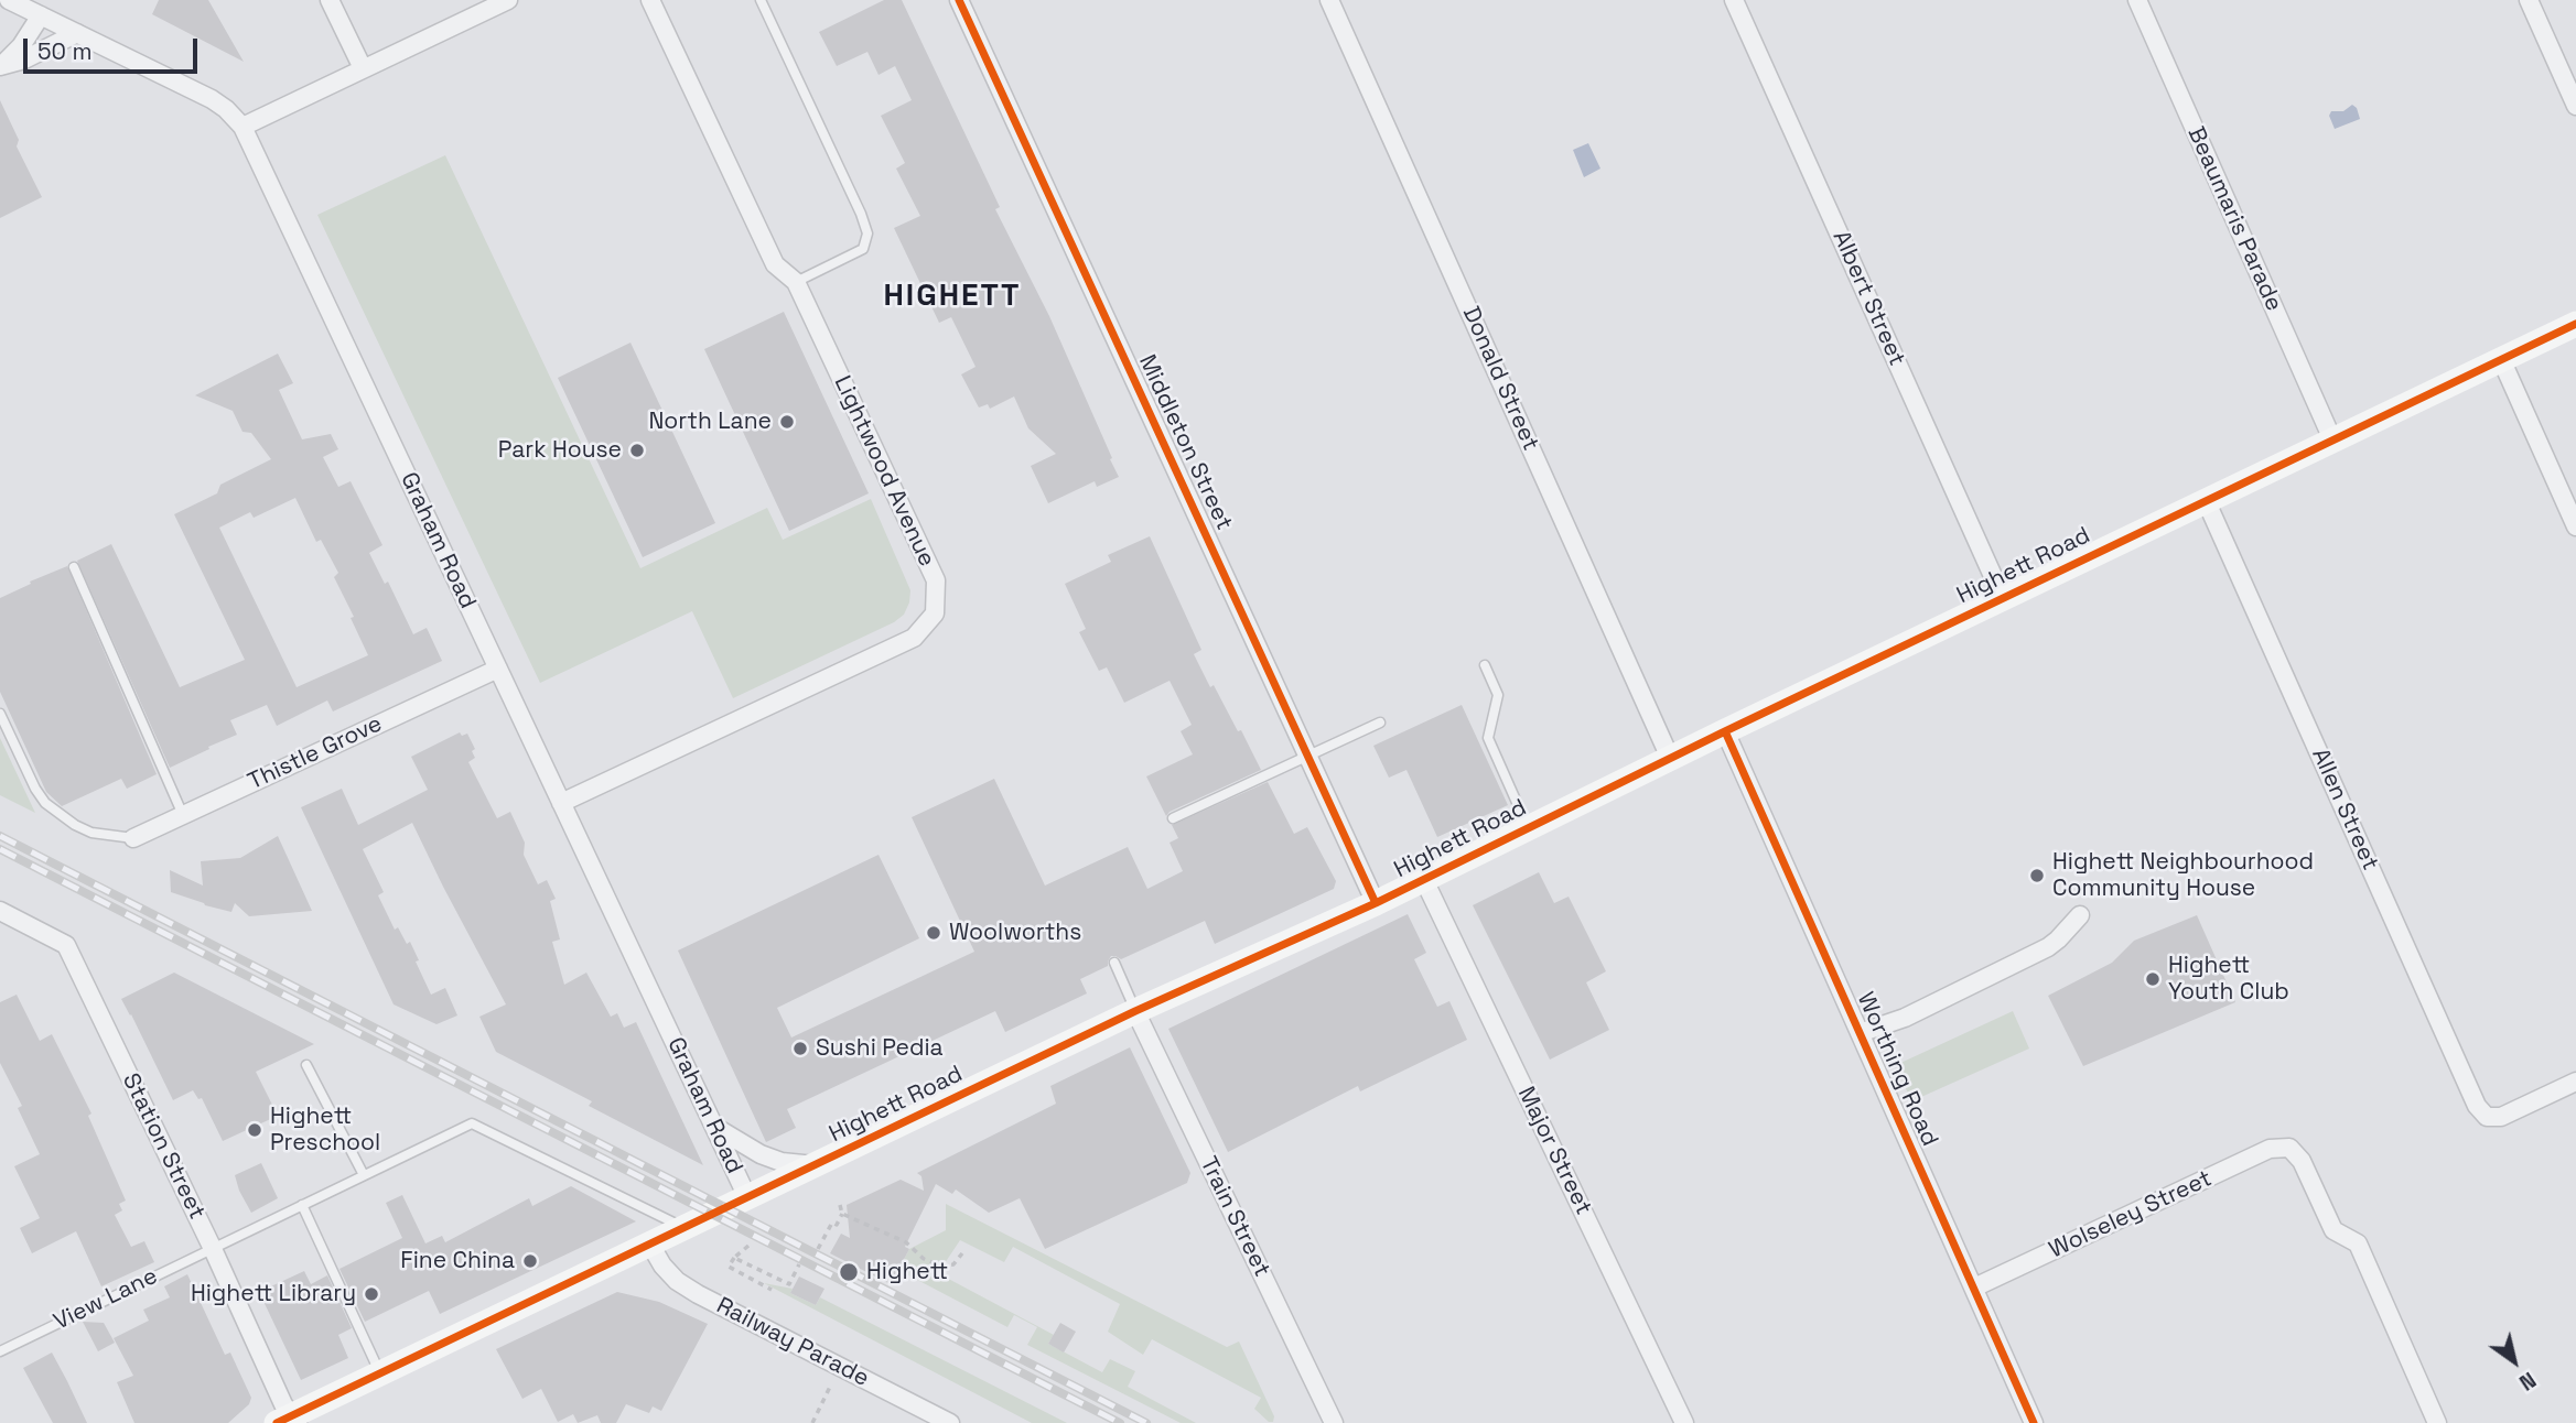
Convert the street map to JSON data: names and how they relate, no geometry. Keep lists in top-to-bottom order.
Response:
{
  "streets": {
    "street": [
      "Beaumaris Parade",
      "Albert Street",
      "Donald Street",
      "Middleton Street",
      "Lightwood Avenue",
      "Graham Road",
      "Highett Road",
      "Thistle Grove",
      "Allen Street",
      "Worthing Road",
      "Station Street",
      "Major Street",
      "Wolseley Street",
      "Train Street",
      "Railway Parade"
    ],
    "lane": ["View Lane"]
  },
  "crossings": [
    ["Beaumaris Parade", "Highett Road"],
    ["Albert Street", "Highett Road"],
    ["Donald Street", "Highett Road"],
    ["Middleton Street", "Highett Road"],
    ["Lightwood Avenue", "Graham Road"],
    ["Graham Road", "Highett Road"],
    ["Graham Road", "Thistle Grove"],
    ["Highett Road", "Allen Street"],
    ["Highett Road", "Worthing Road"],
    ["Highett Road", "Station Street"],
    ["Highett Road", "Major Street"],
    ["Highett Road", "Train Street"],
    ["Highett Road", "View Lane"],
    ["Highett Road", "Railway Parade"],
    ["Worthing Road", "Wolseley Street"],
    ["Station Street", "View Lane"]
  ],
  "districts": ["HIGHETT"],
  "places": [
    "North Lane",
    "Park House",
    "Highett Neighbourhood Community House",
    "Woolworths",
    "Highett Youth Club",
    "Sushi Pedia",
    "Highett Preschool",
    "Fine China",
    "Highett",
    "Highett Library"
  ],
  "scale_bar": "50 m",
  "north": "bottom right"
}
